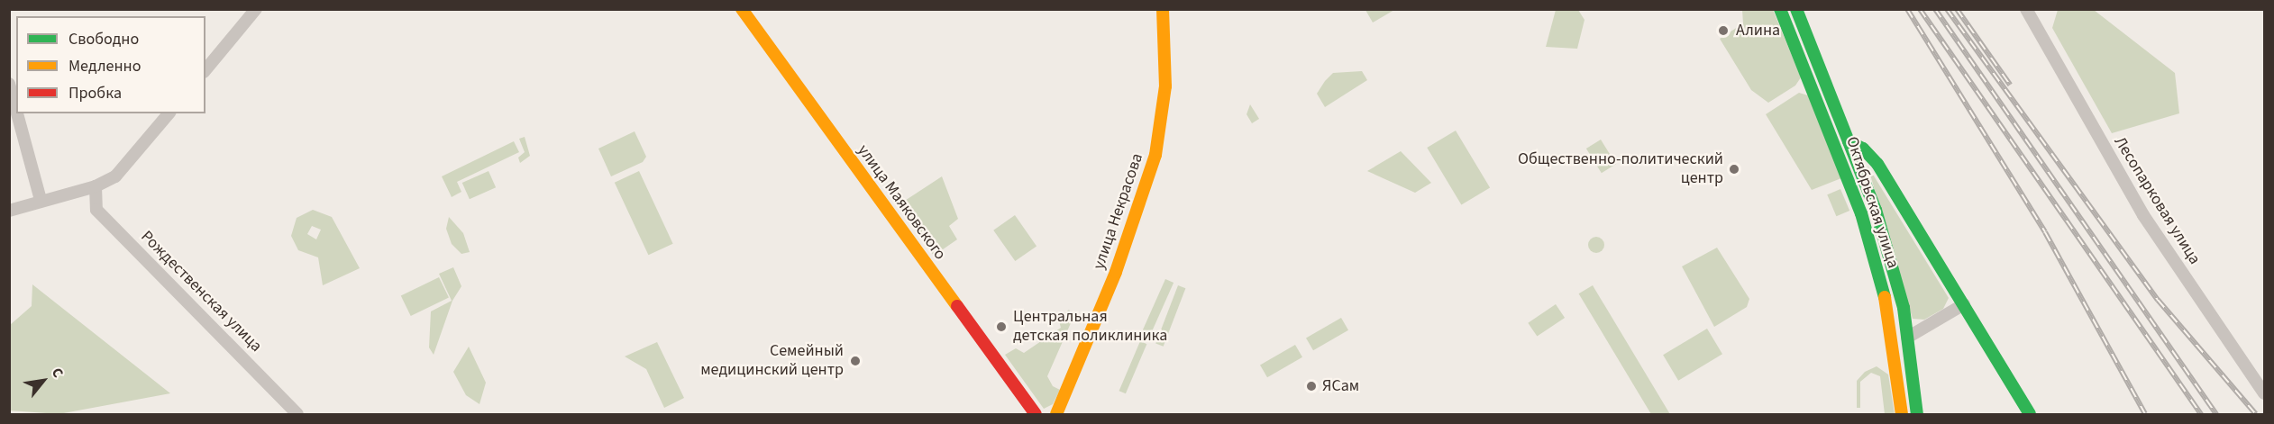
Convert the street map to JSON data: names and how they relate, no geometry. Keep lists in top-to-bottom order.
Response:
{
  "streets": {
    "street": [
      "Лесопарковая улица",
      "улица Маяковского",
      "Октябрьская улица",
      "улица Некрасова",
      "Рождественская улица"
    ]
  },
  "places": [
    "Алина",
    "Общественно-политический центр",
    "Центральная детская поликлиника",
    "Семейный медицинский центр",
    "ЯСам"
  ],
  "legend": ["Свободно", "Медленно", "Пробка"],
  "north": "top right"
}
